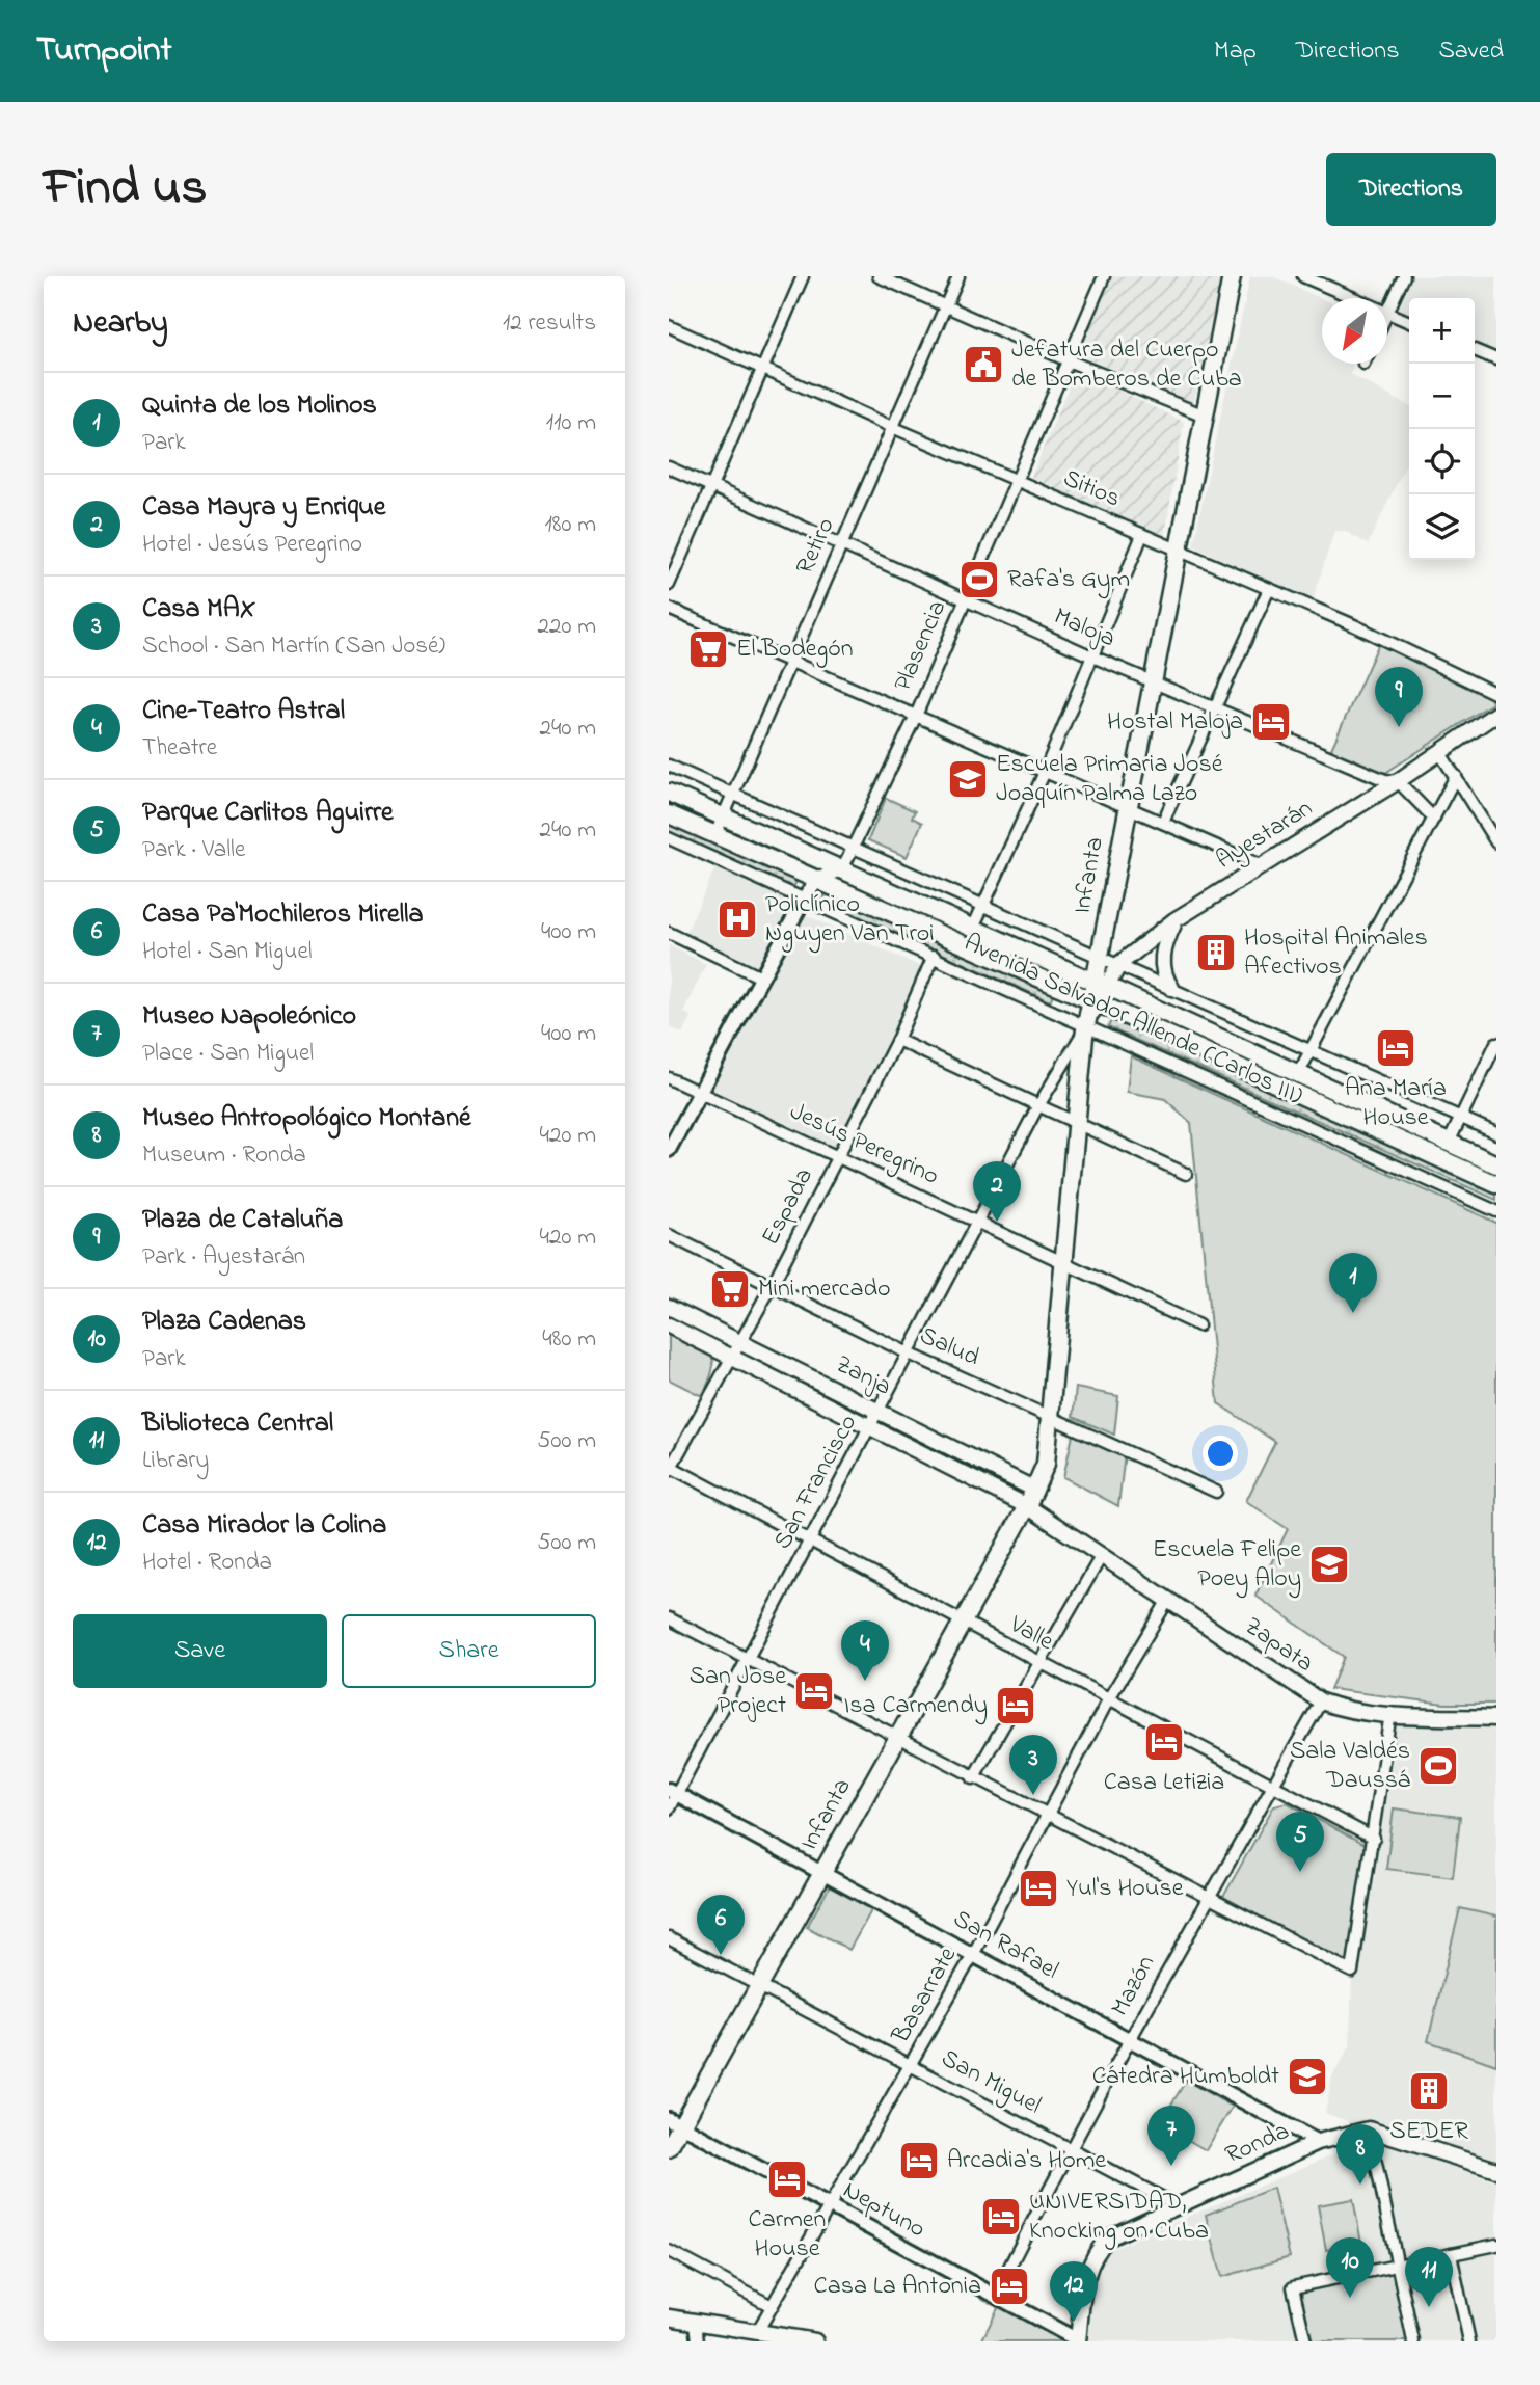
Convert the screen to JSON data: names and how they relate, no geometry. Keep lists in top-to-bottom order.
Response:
{
  "streets": {
    "main road": [
      "Ayestarán",
      "Infanta",
      "Avenida Salvador Allende (Carlos III)",
      "Zanja",
      "Zapata",
      "Ronda"
    ],
    "street": [
      "Sitios",
      "Retiro",
      "Maloja",
      "Plasencia",
      "Jesús Peregrino",
      "Espada",
      "Salud",
      "San Francisco",
      "Valle",
      "San Rafael",
      "Mazón",
      "Basarrate",
      "San Miguel",
      "Neptuno"
    ]
  },
  "crossings": [
    ["Sitios", "Retiro"],
    ["Sitios", "Plasencia"],
    ["Sitios", "Infanta"],
    ["Retiro", "Maloja"],
    ["Retiro", "Avenida Salvador Allende (Carlos III)"],
    ["Maloja", "Plasencia"],
    ["Maloja", "Ayestarán"],
    ["Maloja", "Infanta"],
    ["Plasencia", "Avenida Salvador Allende (Carlos III)"],
    ["Ayestarán", "Infanta"],
    ["Ayestarán", "Avenida Salvador Allende (Carlos III)"],
    ["Infanta", "Avenida Salvador Allende (Carlos III)"],
    ["Infanta", "Jesús Peregrino"],
    ["Infanta", "Salud"],
    ["Infanta", "Zanja"],
    ["Infanta", "San Francisco"],
    ["Infanta", "Valle"],
    ["Infanta", "Zapata"],
    ["Infanta", "San Rafael"],
    ["Infanta", "San Miguel"],
    ["Infanta", "Neptuno"],
    ["Avenida Salvador Allende (Carlos III)", "Espada"],
    ["Avenida Salvador Allende (Carlos III)", "San Francisco"],
    ["Jesús Peregrino", "Espada"],
    ["Jesús Peregrino", "San Francisco"],
    ["Espada", "Salud"],
    ["Espada", "Zanja"],
    ["Espada", "Valle"],
    ["Salud", "San Francisco"],
    ["Zanja", "San Francisco"],
    ["Zanja", "Zapata"],
    ["San Francisco", "Valle"],
    ["San Francisco", "San Rafael"],
    ["Valle", "Mazón"],
    ["Valle", "Basarrate"],
    ["Zapata", "Mazón"],
    ["Zapata", "Basarrate"],
    ["San Rafael", "Mazón"],
    ["San Rafael", "Basarrate"],
    ["San Rafael", "Ronda"],
    ["Mazón", "San Miguel"],
    ["Mazón", "Neptuno"],
    ["Basarrate", "San Miguel"],
    ["Basarrate", "Neptuno"],
    ["San Miguel", "Ronda"],
    ["Ronda", "Neptuno"]
  ],
  "places": {
    "public building": ["Jefatura del Cuerpo de Bomberos de Cuba"],
    "sports": ["Rafa's Gym", "Sala Valdés Daussá"],
    "supermarket": ["El Bodegón", "Mini mercado"],
    "hotel": [
      "Hostal Maloja",
      "Ana María House",
      "San Jose Project",
      "Isa Carmendy",
      "Casa Letizia",
      "Yul's House",
      "Arcadia's Home",
      "Carmen House",
      "UNIVERSIDAD, Knocking on Cuba",
      "Casa La Antonia"
    ],
    "school or university": ["Escuela Primaria José Joaquín Palma Lazo", "Escuela Felipe Poey Aloy", "Cátedra Humboldt"],
    "hospital": ["Policlínico Nguyen Van Troi"],
    "building": ["Hospital Animales Afectivos", "SEDER"]
  },
  "north": "bottom left",
  "page": {
    "header": "Turnpoint",
    "nav": ["Map", "Directions", "Saved"],
    "title": "Find us",
    "buttons": [
      "Directions",
      ["Save", "Share"]
    ],
    "heading": ["Nearby", "12 results"],
    "map_buttons": ["+", "−"],
    "list": [
      {
        "mark": "1",
        "name": "Quinta de los Molinos",
        "note": "Park",
        "value": "110 m"
      },
      {
        "mark": "2",
        "name": "Casa Mayra y Enrique",
        "note": "Hotel · Jesús Peregrino",
        "value": "180 m"
      },
      {
        "mark": "3",
        "name": "Casa MAX",
        "note": "School · San Martín (San José)",
        "value": "220 m"
      },
      {
        "mark": "4",
        "name": "Cine-Teatro Astral",
        "note": "Theatre",
        "value": "240 m"
      },
      {
        "mark": "5",
        "name": "Parque Carlitos Aguirre",
        "note": "Park · Valle",
        "value": "240 m"
      },
      {
        "mark": "6",
        "name": "Casa Pa'Mochileros Mirella",
        "note": "Hotel · San Miguel",
        "value": "400 m"
      },
      {
        "mark": "7",
        "name": "Museo Napoleónico",
        "note": "Place · San Miguel",
        "value": "400 m"
      },
      {
        "mark": "8",
        "name": "Museo Antropológico Montané",
        "note": "Museum · Ronda",
        "value": "420 m"
      },
      {
        "mark": "9",
        "name": "Plaza de Cataluña",
        "note": "Park · Ayestarán",
        "value": "420 m"
      },
      {
        "mark": "10",
        "name": "Plaza Cadenas",
        "note": "Park",
        "value": "480 m"
      },
      {
        "mark": "11",
        "name": "Biblioteca Central",
        "note": "Library",
        "value": "500 m"
      },
      {
        "mark": "12",
        "name": "Casa Mirador la Colina",
        "note": "Hotel · Ronda",
        "value": "500 m"
      }
    ],
    "pins": [
      "9",
      "2",
      "1",
      "4",
      "3",
      "5",
      "6",
      "7",
      "8",
      "10",
      "11",
      "12"
    ]
  }
}
